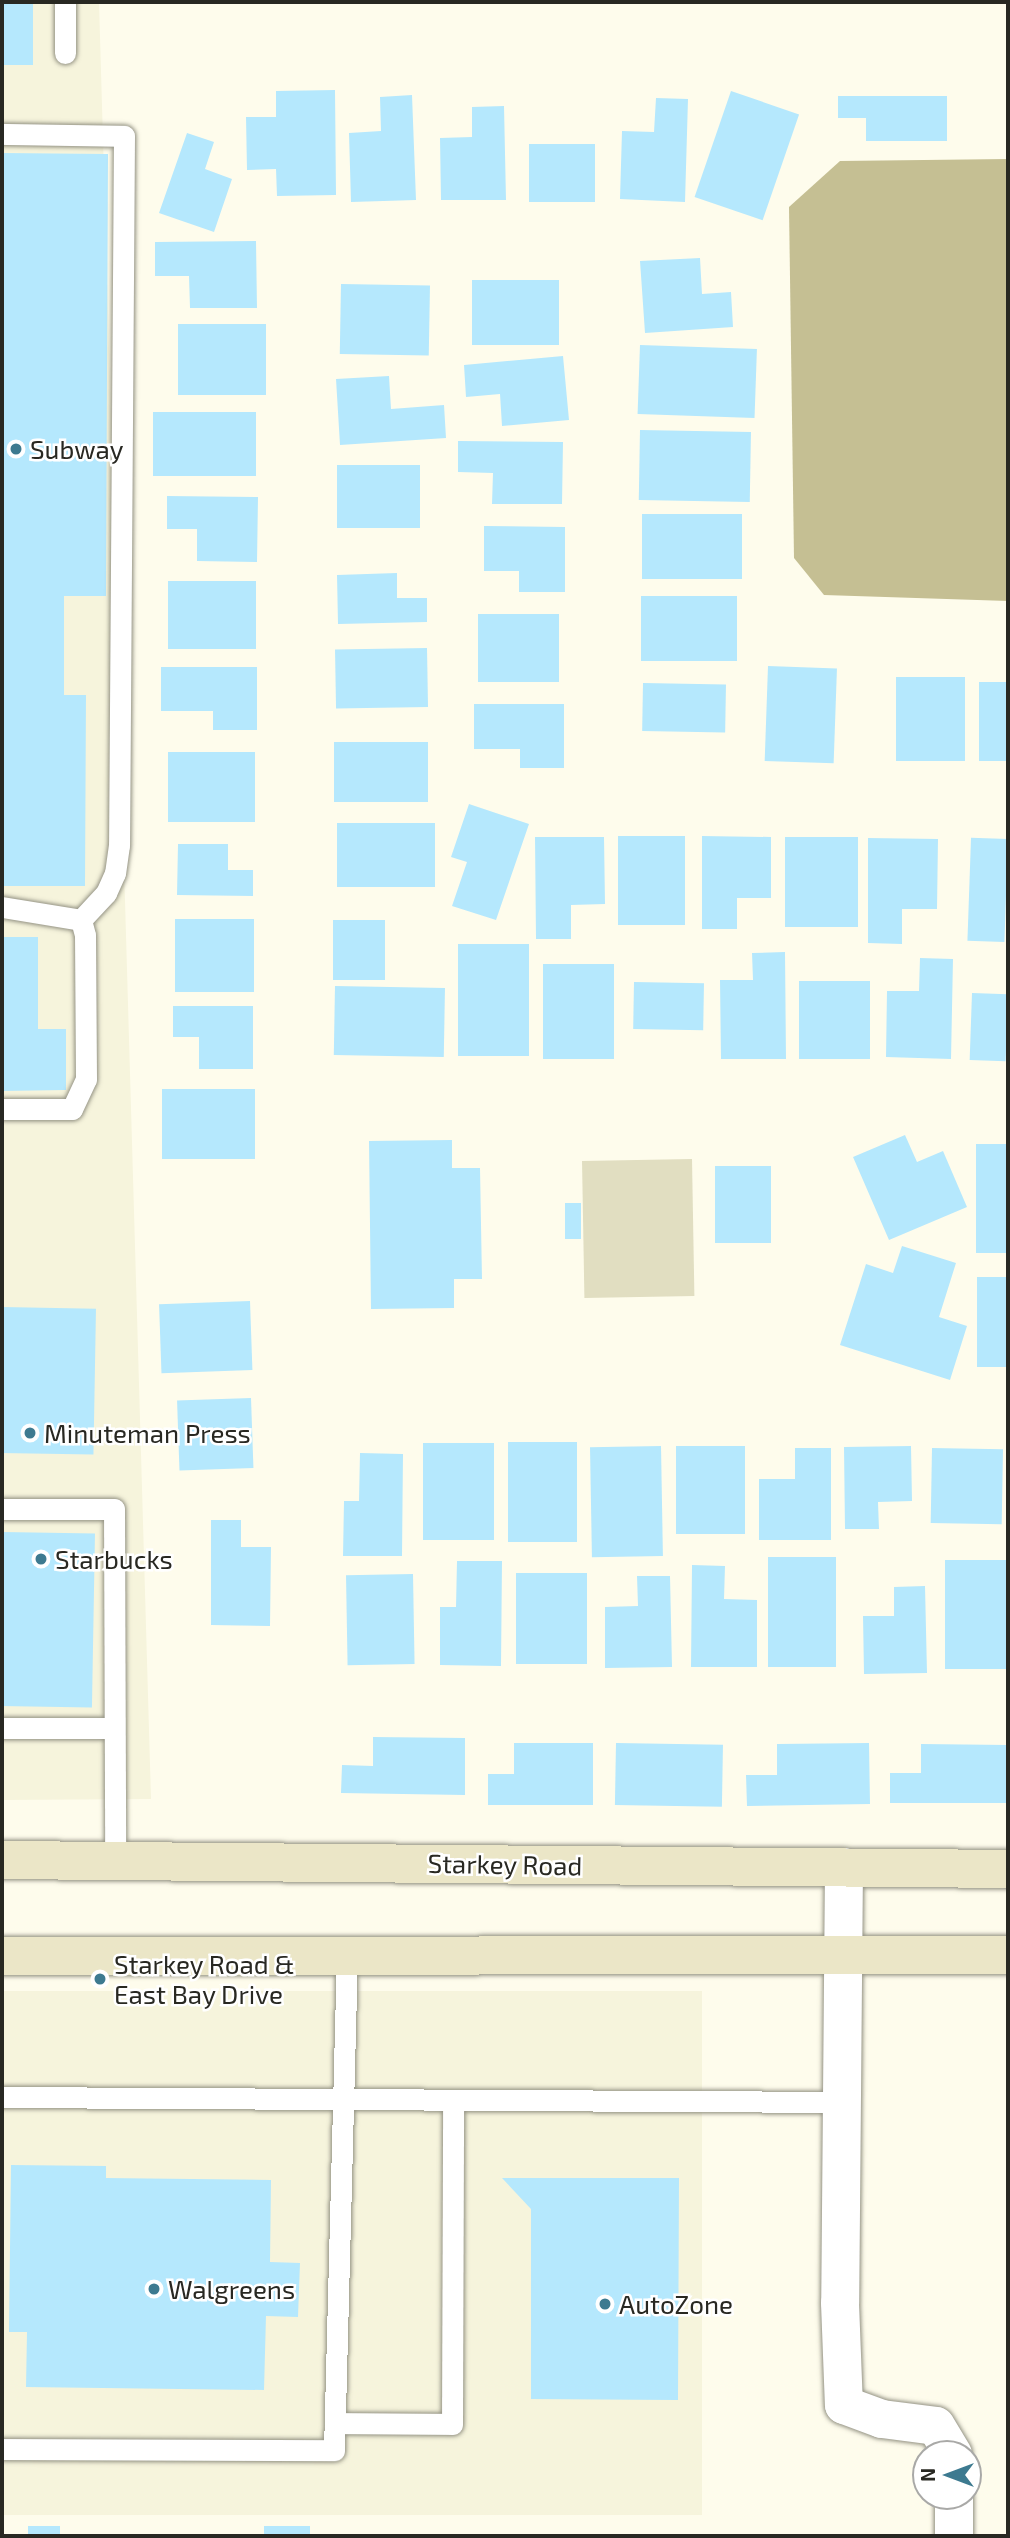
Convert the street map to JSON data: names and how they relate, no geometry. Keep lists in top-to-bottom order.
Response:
{
  "streets": {
    "main road": ["Starkey Road"]
  },
  "places": [
    "Subway",
    "Minuteman Press",
    "Starbucks",
    "Starkey Road & East Bay Drive",
    "Walgreens",
    "AutoZone"
  ],
  "north": "left"
}
